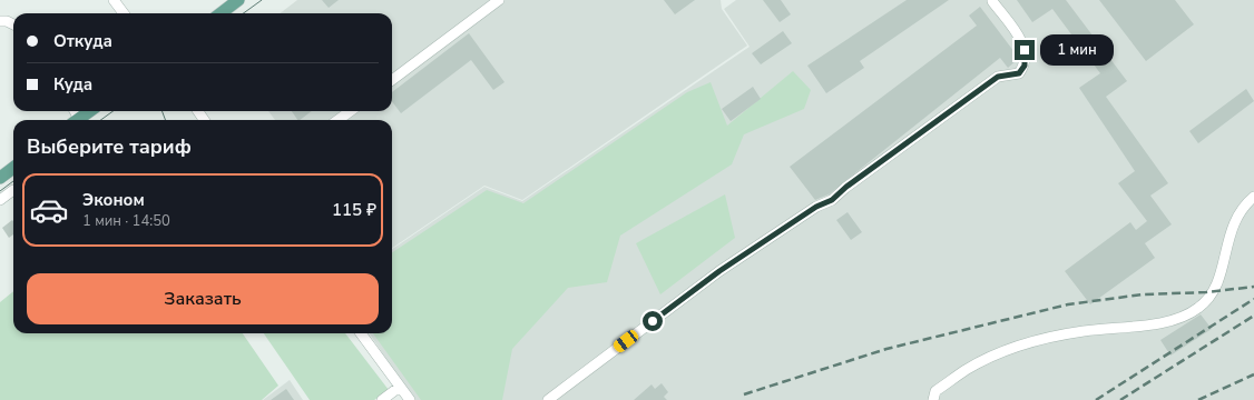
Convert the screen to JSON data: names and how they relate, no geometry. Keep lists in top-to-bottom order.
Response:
{
  "page": {
    "banner": ["Откуда", "Куда"],
    "bubble": "1 мин",
    "heading": "Выберите тариф",
    "list": [
      {
        "name": "Эконом",
        "note": "1 мин · 14:50",
        "value": "115 ₽"
      }
    ],
    "buttons": "Заказать"
  }
}
